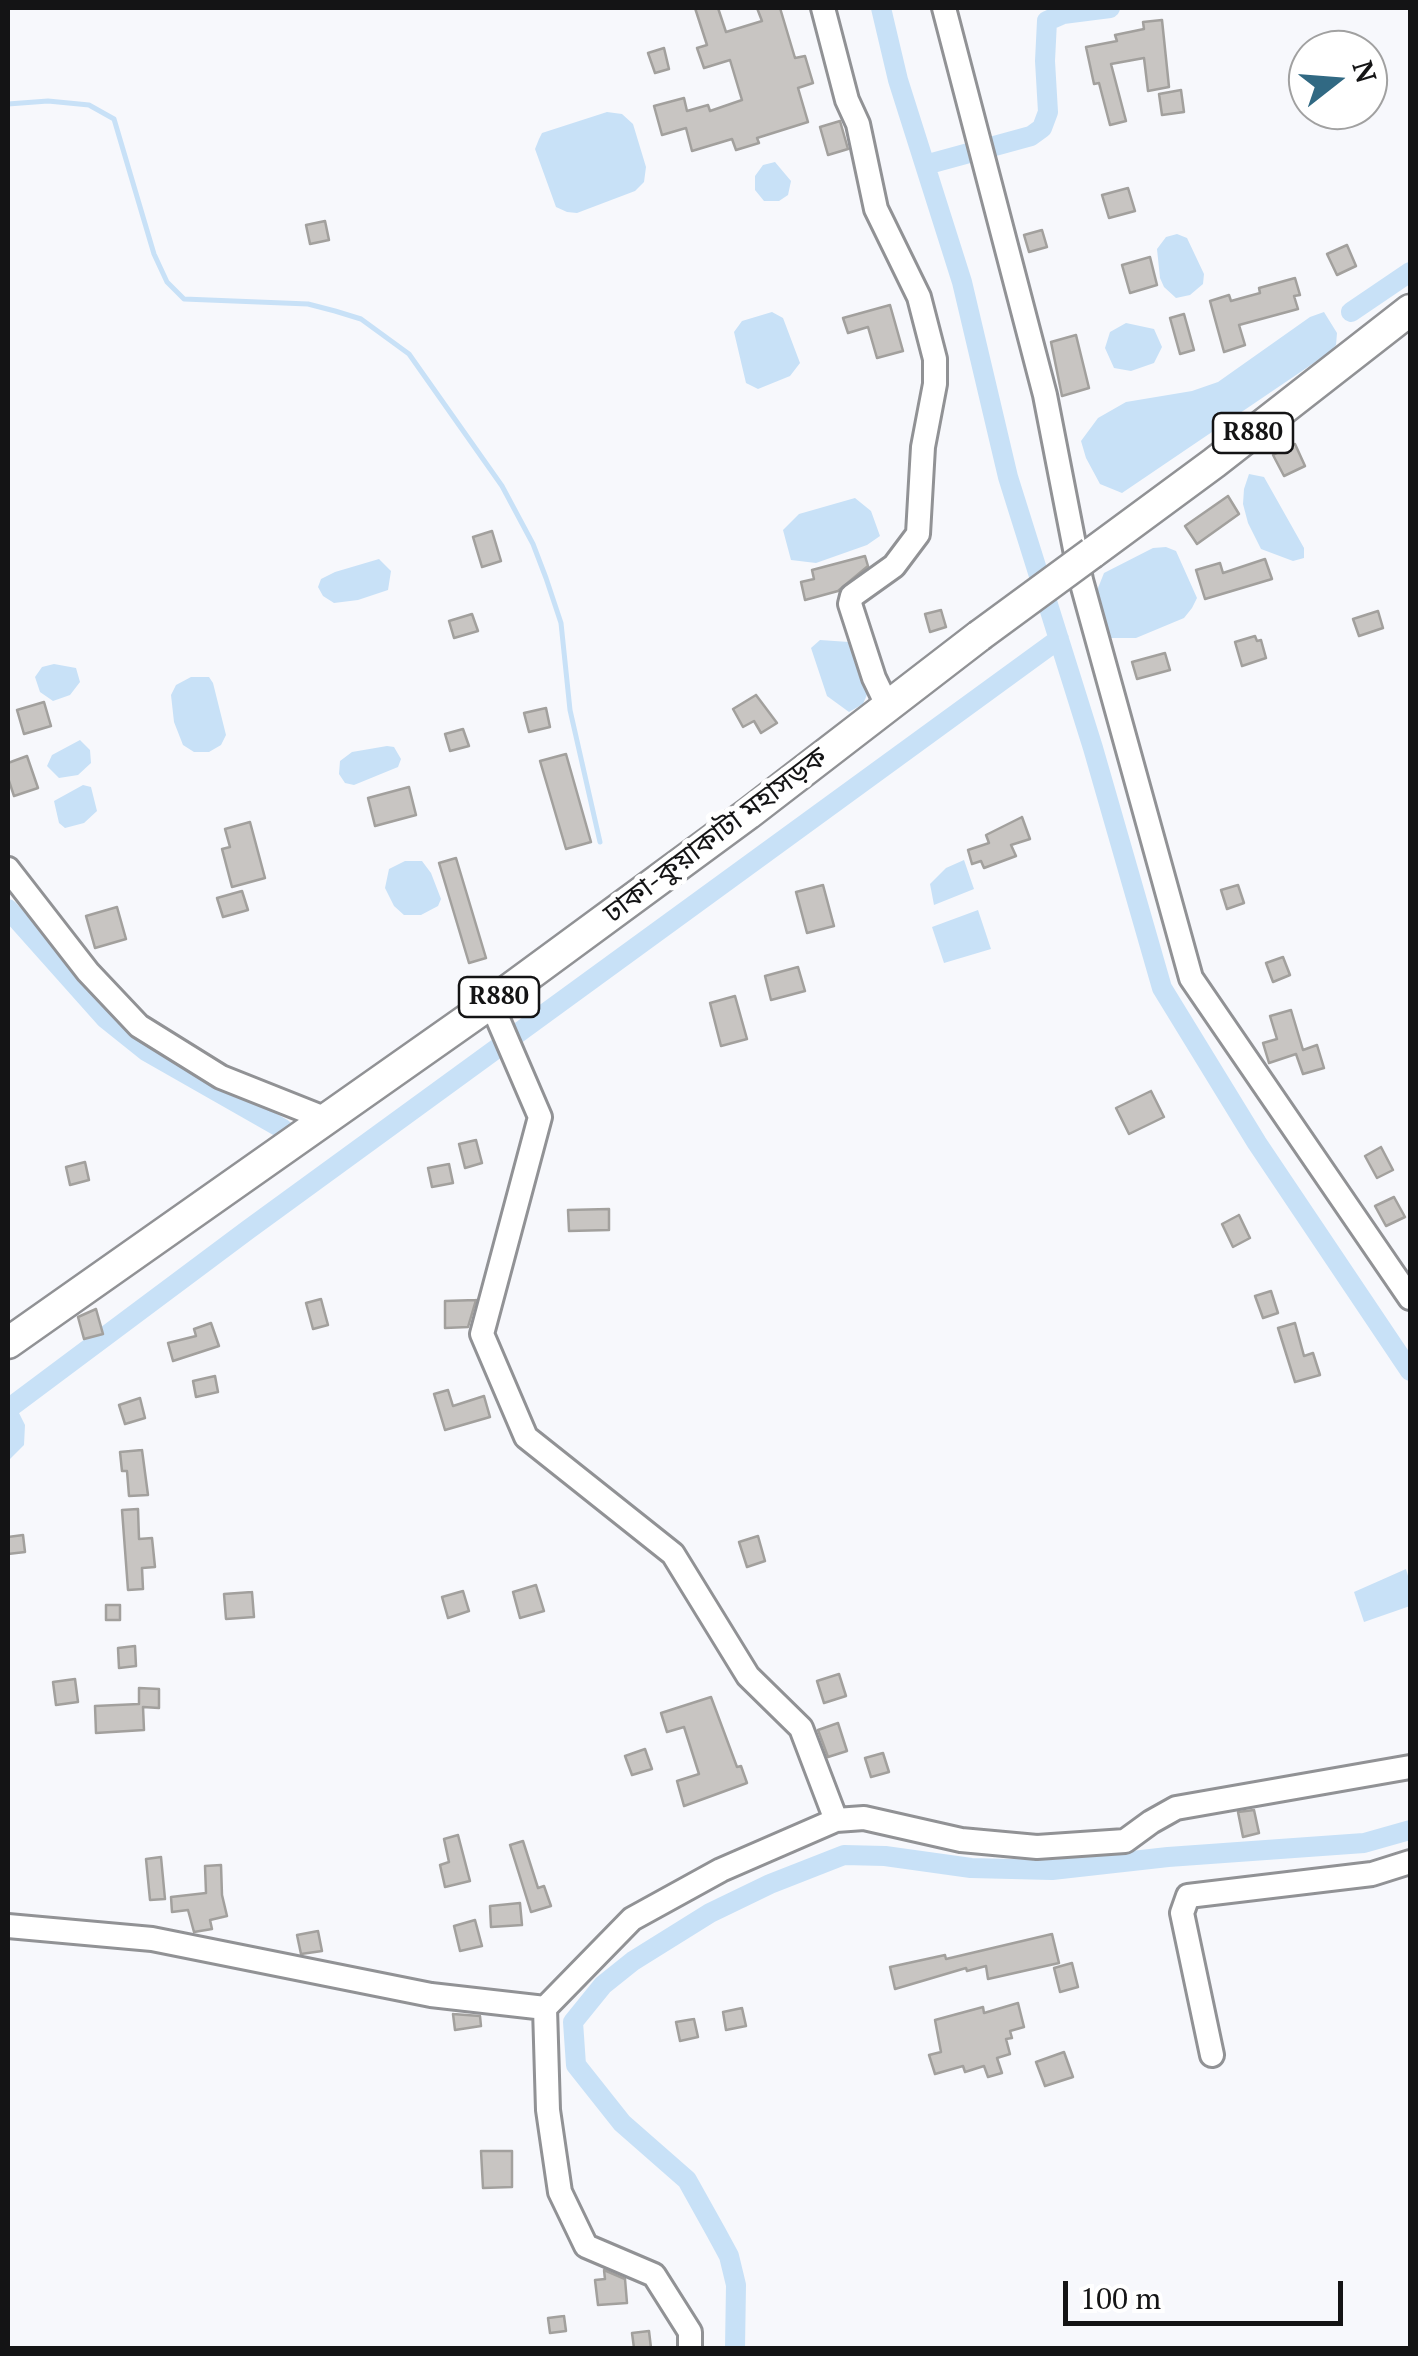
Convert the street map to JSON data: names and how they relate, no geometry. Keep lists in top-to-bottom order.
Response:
{
  "streets": {
    "main road": ["R880", "ঢাকা-কুয়াকাটা মহাসড়ক"]
  },
  "scale_bar": "100 m",
  "north": "right"
}
